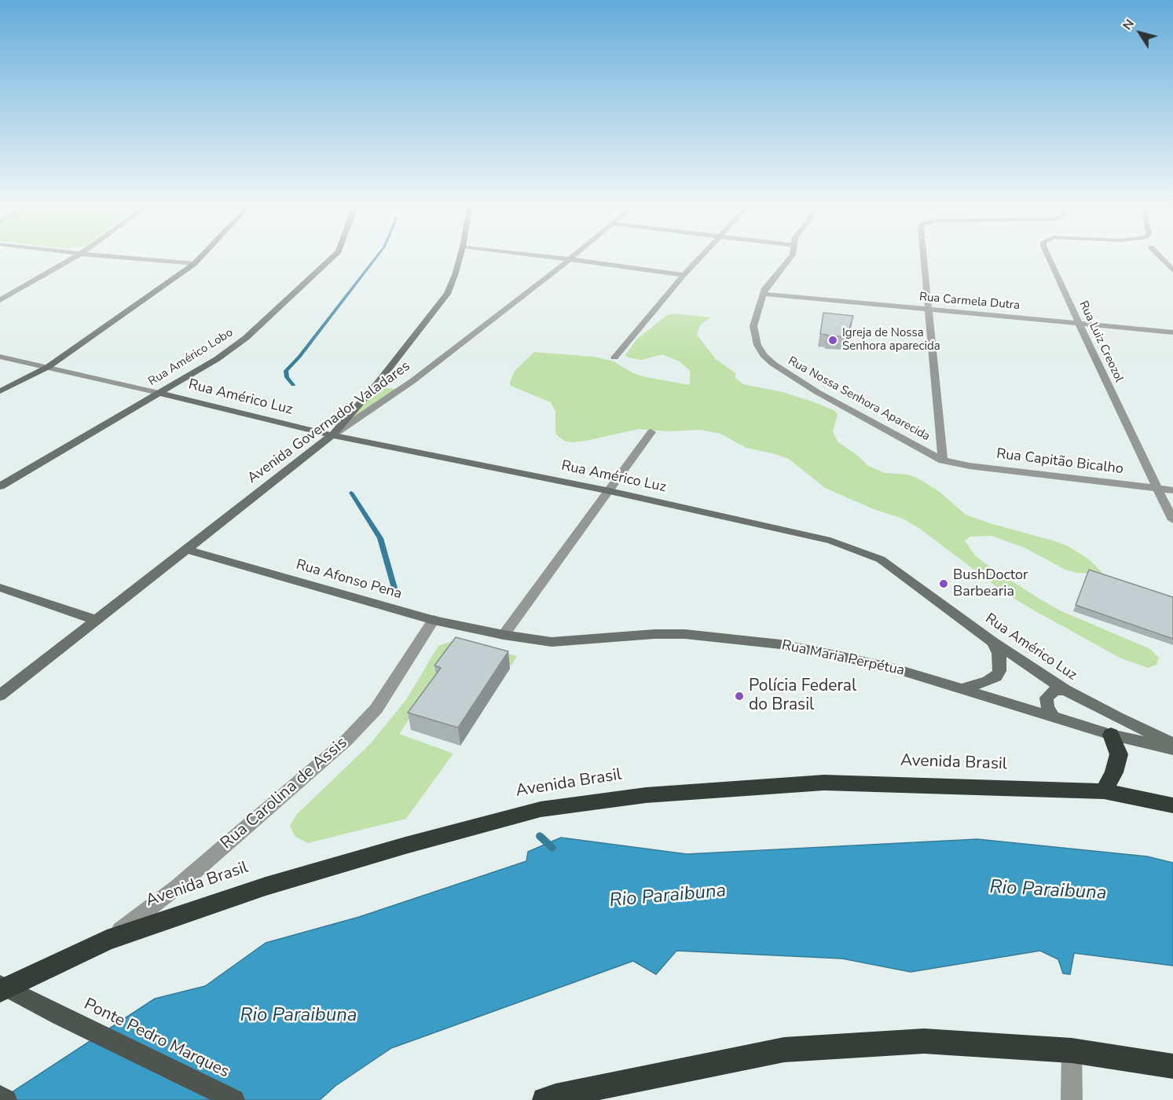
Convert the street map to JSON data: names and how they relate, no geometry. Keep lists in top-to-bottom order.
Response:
{
  "streets": {
    "highway": ["Avenida Brasil"],
    "main road": ["Ponte Pedro Marques"],
    "street": [
      "Rua Carmela Dutra",
      "Rua Luiz Creozol",
      "Rua Américo Lobo",
      "Rua Américo Luz",
      "Rua Nossa Senhora Aparecida",
      "Avenida Governador Valadares",
      "Rua Capitão Bicalho",
      "Rua Afonso Pena",
      "Rua Maria Perpétua",
      "Rua Carolina de Assis"
    ]
  },
  "crossings": [
    ["Rua Carmela Dutra", "Rua Luiz Creozol"],
    ["Rua Carmela Dutra", "Rua Nossa Senhora Aparecida"],
    ["Rua Luiz Creozol", "Rua Capitão Bicalho"],
    ["Rua Américo Lobo", "Rua Américo Luz"],
    ["Rua Américo Luz", "Avenida Governador Valadares"],
    ["Rua Nossa Senhora Aparecida", "Rua Capitão Bicalho"],
    ["Avenida Governador Valadares", "Rua Afonso Pena"],
    ["Rua Afonso Pena", "Rua Maria Perpétua"],
    ["Rua Afonso Pena", "Rua Carolina de Assis"],
    ["Avenida Brasil", "Rua Carolina de Assis"],
    ["Avenida Brasil", "Ponte Pedro Marques"]
  ],
  "water": ["Rio Paraibuna"],
  "places": ["Igreja de Nossa Senhora aparecida", "BushDoctor Barbearia", "Polícia Federal do Brasil"],
  "north": "top left"
}
